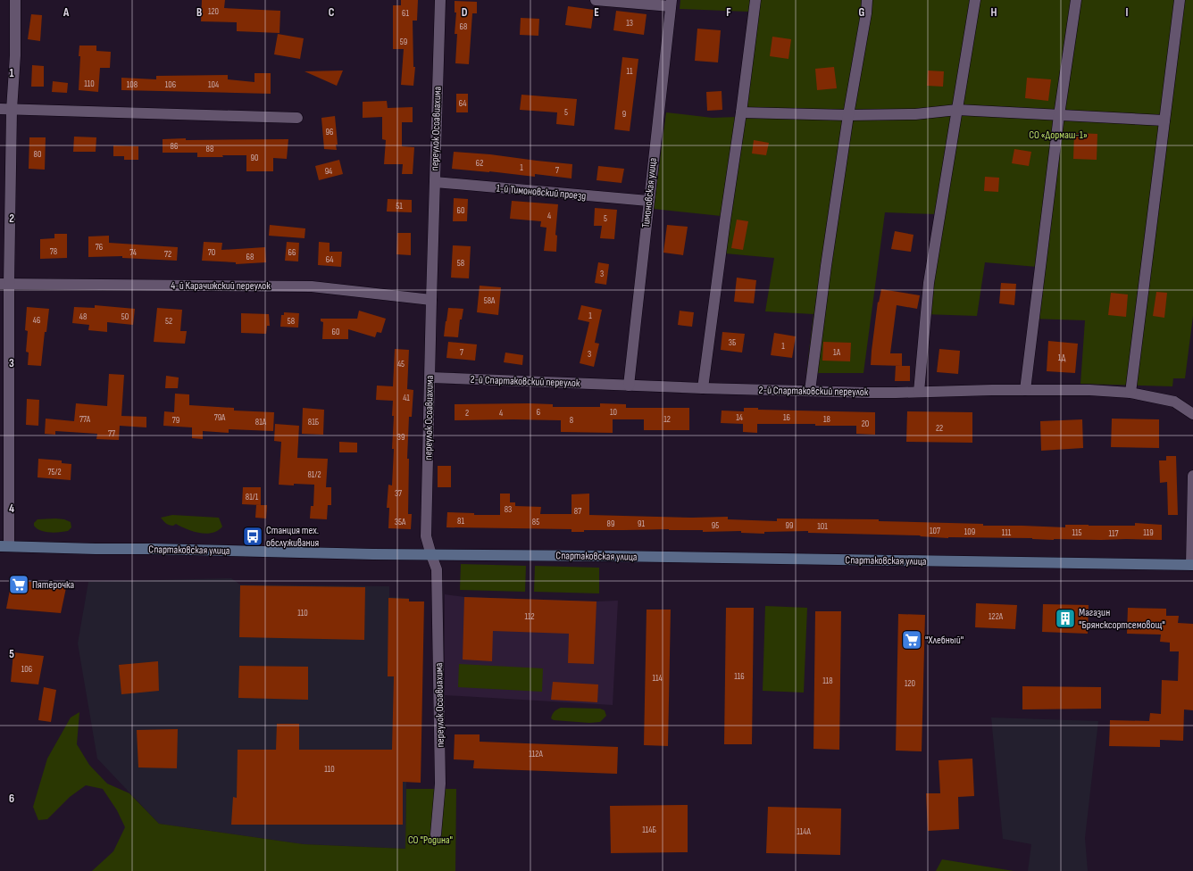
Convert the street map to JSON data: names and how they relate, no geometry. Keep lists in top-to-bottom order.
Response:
{
  "streets": {
    "street": [
      "переулок Осоавиахима",
      "1-й Тимоновский проезд",
      "Тимоновская улица",
      "4-й Карачижский переулок",
      "2-й Спартаковский переулок",
      "Спартаковская улица"
    ]
  },
  "crossings": [
    ["переулок Осоавиахима", "1-й Тимоновский проезд"],
    ["переулок Осоавиахима", "4-й Карачижский переулок"],
    ["переулок Осоавиахима", "2-й Спартаковский переулок"],
    ["переулок Осоавиахима", "Спартаковская улица"],
    ["1-й Тимоновский проезд", "Тимоновская улица"],
    ["Тимоновская улица", "2-й Спартаковский переулок"]
  ],
  "parks": ["СО «Дормаш-1»", "СО \"Родина\""],
  "places": {
    "bus stop": ["Станция тех. обслуживания"],
    "supermarket": ["Пятёрочка", "\"Хлебный\""],
    "building": ["Магазин \"Брянсксортсемовощ\""]
  },
  "house_numbers": [
    "120",
    "61",
    "13",
    "68",
    "59",
    "11",
    "110",
    "108",
    "106",
    "104",
    "64",
    "5",
    "9",
    "96",
    "86",
    "88",
    "80",
    "90",
    "62",
    "1",
    "7",
    "94",
    "51",
    "60",
    "4",
    "5",
    "76",
    "78",
    "74",
    "70",
    "66",
    "72",
    "68",
    "64",
    "58",
    "3",
    "58А",
    "1",
    "48",
    "50",
    "46",
    "52",
    "58",
    "60",
    "3Б",
    "1",
    "7",
    "1А",
    "3",
    "1Д",
    "45",
    "41",
    "6",
    "10",
    "2",
    "4",
    "79А",
    "14",
    "16",
    "77А",
    "12",
    "18",
    "79",
    "8",
    "81А",
    "81Б",
    "20",
    "22",
    "77",
    "39",
    "75/2",
    "81/2",
    "37",
    "81/1",
    "83",
    "87",
    "81",
    "35А",
    "85",
    "89",
    "91",
    "95",
    "99",
    "101",
    "107",
    "109",
    "111",
    "115",
    "119",
    "117",
    "110",
    "112",
    "122А",
    "106",
    "116",
    "114",
    "118",
    "120",
    "112А",
    "110",
    "114Б",
    "114А"
  ],
  "grid": {
    "columns": [
      "A",
      "B",
      "C",
      "D",
      "E",
      "F",
      "G",
      "H",
      "I"
    ],
    "rows": [
      "1",
      "2",
      "3",
      "4",
      "5",
      "6"
    ]
  }
}
